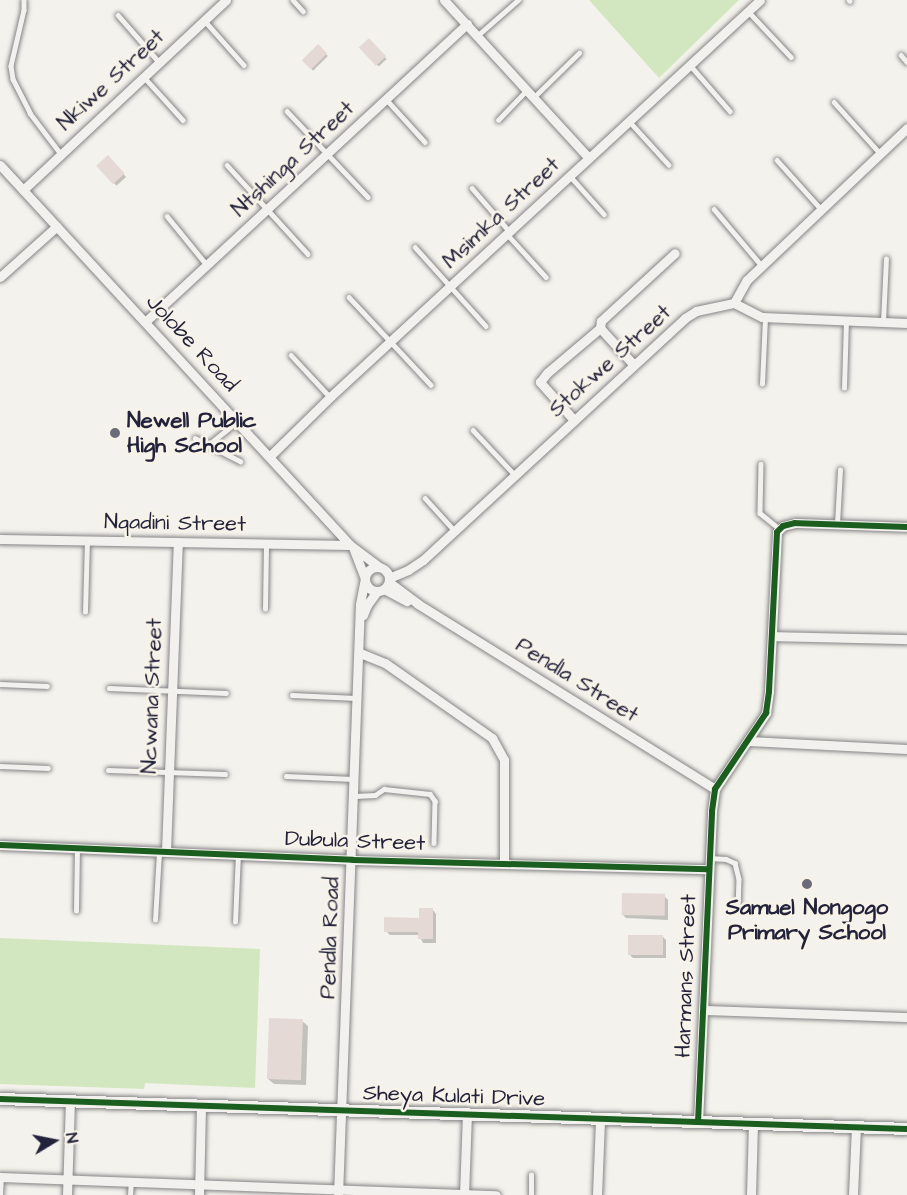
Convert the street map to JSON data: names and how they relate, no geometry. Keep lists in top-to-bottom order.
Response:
{
  "streets": {
    "street": [
      "Nkiwe Street",
      "Ntshinga Street",
      "Msimka Street",
      "Jolobe Road",
      "Stokwe Street",
      "Nqadini Street",
      "Pendla Street",
      "Ncwana Street",
      "Dubula Street",
      "Pendla Road",
      "Harmans Street",
      "Sheya Kulati Drive"
    ]
  },
  "crossings": [
    ["Nkiwe Street", "Jolobe Road"],
    ["Ntshinga Street", "Jolobe Road"],
    ["Msimka Street", "Jolobe Road"],
    ["Jolobe Road", "Stokwe Street"],
    ["Jolobe Road", "Nqadini Street"],
    ["Jolobe Road", "Pendla Street"],
    ["Jolobe Road", "Pendla Road"],
    ["Stokwe Street", "Pendla Street"],
    ["Stokwe Street", "Pendla Road"],
    ["Nqadini Street", "Ncwana Street"],
    ["Pendla Street", "Pendla Road"],
    ["Pendla Street", "Harmans Street"],
    ["Ncwana Street", "Dubula Street"],
    ["Dubula Street", "Pendla Road"],
    ["Dubula Street", "Harmans Street"],
    ["Pendla Road", "Sheya Kulati Drive"],
    ["Harmans Street", "Sheya Kulati Drive"]
  ],
  "places": ["Newell Public High School", "Samuel Nongogo Primary School"],
  "north": "right"
}
